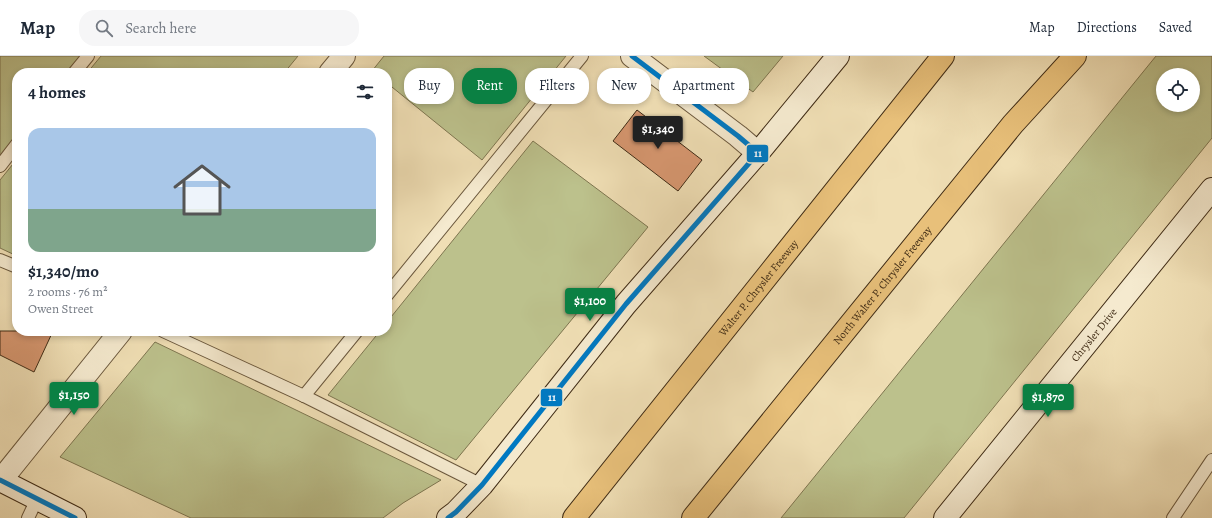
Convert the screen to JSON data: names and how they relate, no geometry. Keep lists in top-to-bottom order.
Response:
{
  "streets": {
    "highway": ["North Walter P. Chrysler Freeway", "Walter P. Chrysler Freeway"],
    "street": ["Chrysler Drive"]
  },
  "lines": ["transit line 11"],
  "page": {
    "header": "Map",
    "search": "Search here",
    "nav": ["Map", "Directions", "Saved"],
    "chip": [
      "Buy",
      "Rent",
      "Filters",
      "New",
      "Apartment"
    ],
    "heading": "4 homes",
    "price": [
      "$1,340",
      "$1,100",
      "$1,150",
      "$1,870"
    ],
    "list": [
      {
        "name": "$1,340/mo",
        "note": "2 rooms · 76 m² · Owen Street"
      }
    ]
  }
}
